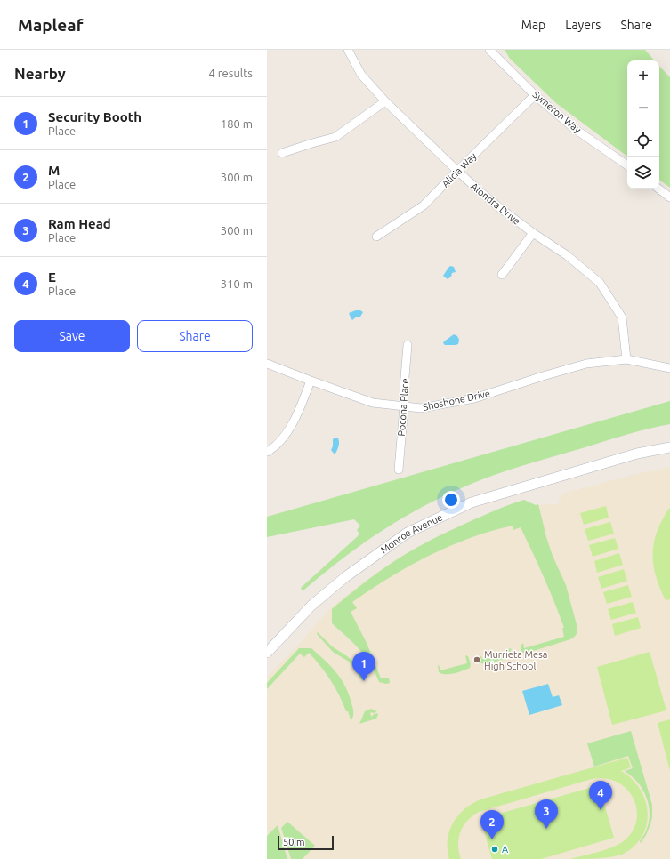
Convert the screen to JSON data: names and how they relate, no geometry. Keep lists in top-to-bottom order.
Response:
{
  "streets": {
    "street": [
      "Symeron Way",
      "Alicia Way",
      "Alondra Drive",
      "Shoshone Drive",
      "Pocona Place",
      "Monroe Avenue"
    ]
  },
  "crossings": [
    ["Symeron Way", "Alicia Way"],
    ["Alicia Way", "Alondra Drive"],
    ["Alondra Drive", "Shoshone Drive"],
    ["Shoshone Drive", "Pocona Place"]
  ],
  "places": ["Murrieta Mesa High School", "A"],
  "scale_bar": "50 m",
  "page": {
    "header": "Mapleaf",
    "nav": ["Map", "Layers", "Share"],
    "heading": ["Nearby", "4 results"],
    "map_buttons": ["+", "−"],
    "list": [
      {
        "mark": "1",
        "name": "Security Booth",
        "note": "Place",
        "value": "180 m"
      },
      {
        "mark": "2",
        "name": "M",
        "note": "Place",
        "value": "300 m"
      },
      {
        "mark": "3",
        "name": "Ram Head",
        "note": "Place",
        "value": "300 m"
      },
      {
        "mark": "4",
        "name": "E",
        "note": "Place",
        "value": "310 m"
      }
    ],
    "buttons": ["Save", "Share"],
    "pins": [
      "1",
      "4",
      "3",
      "2"
    ],
    "scale": "50 m"
  }
}
